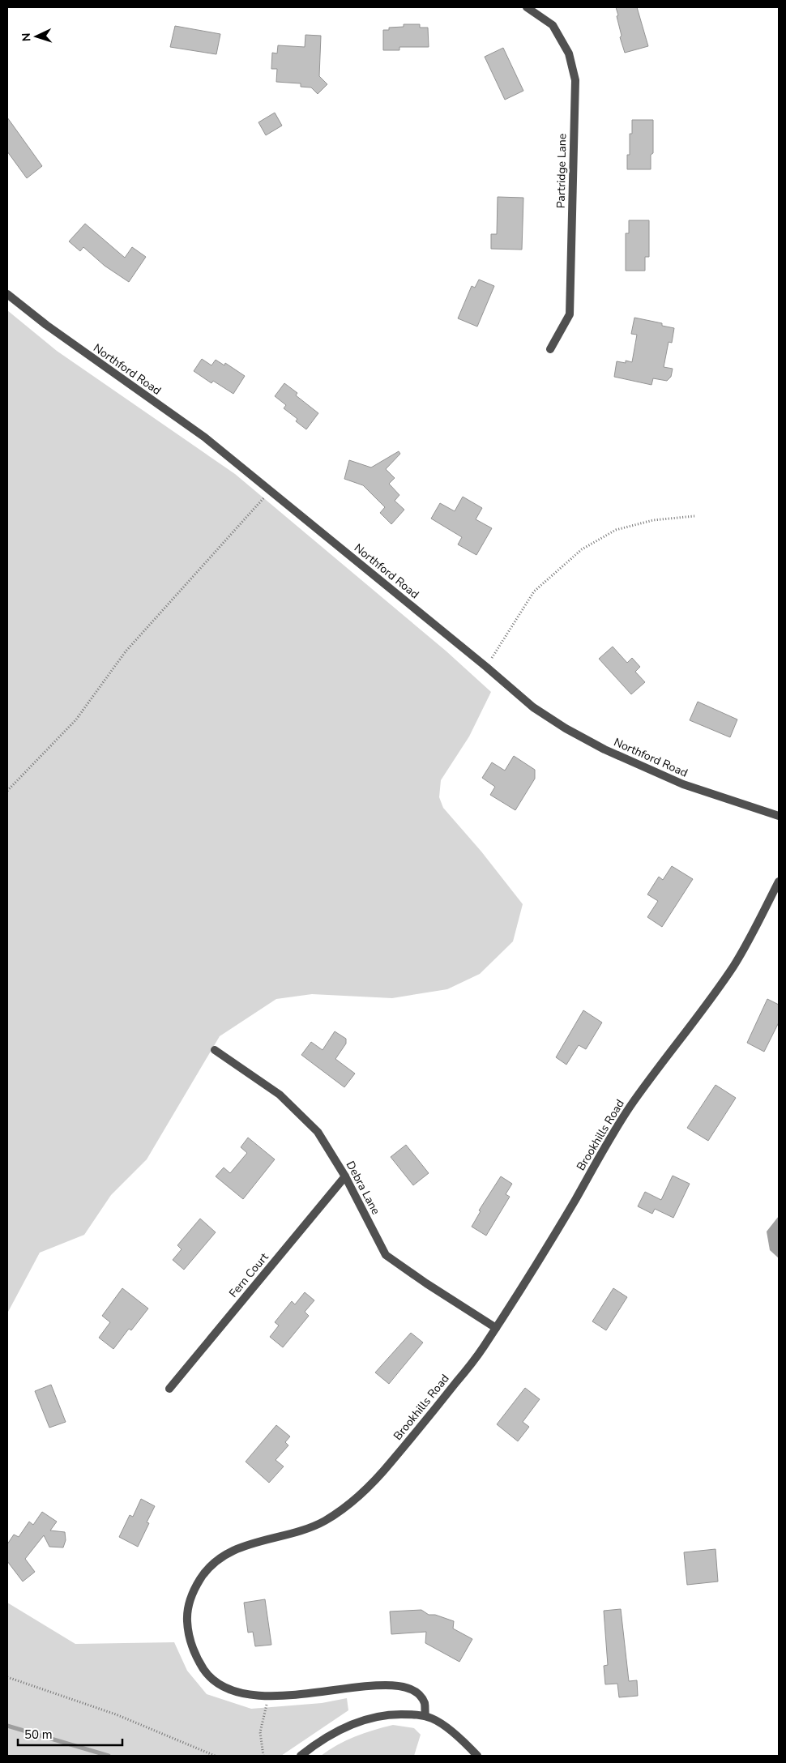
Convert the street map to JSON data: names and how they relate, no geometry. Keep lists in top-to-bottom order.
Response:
{
  "streets": {
    "street": [
      "Partridge Lane",
      "Northford Road",
      "Brookhills Road",
      "Debra Lane",
      "Fern Court"
    ]
  },
  "crossings": [
    ["Brookhills Road", "Debra Lane"],
    ["Debra Lane", "Fern Court"]
  ],
  "scale_bar": "50 m",
  "north": "left"
}
